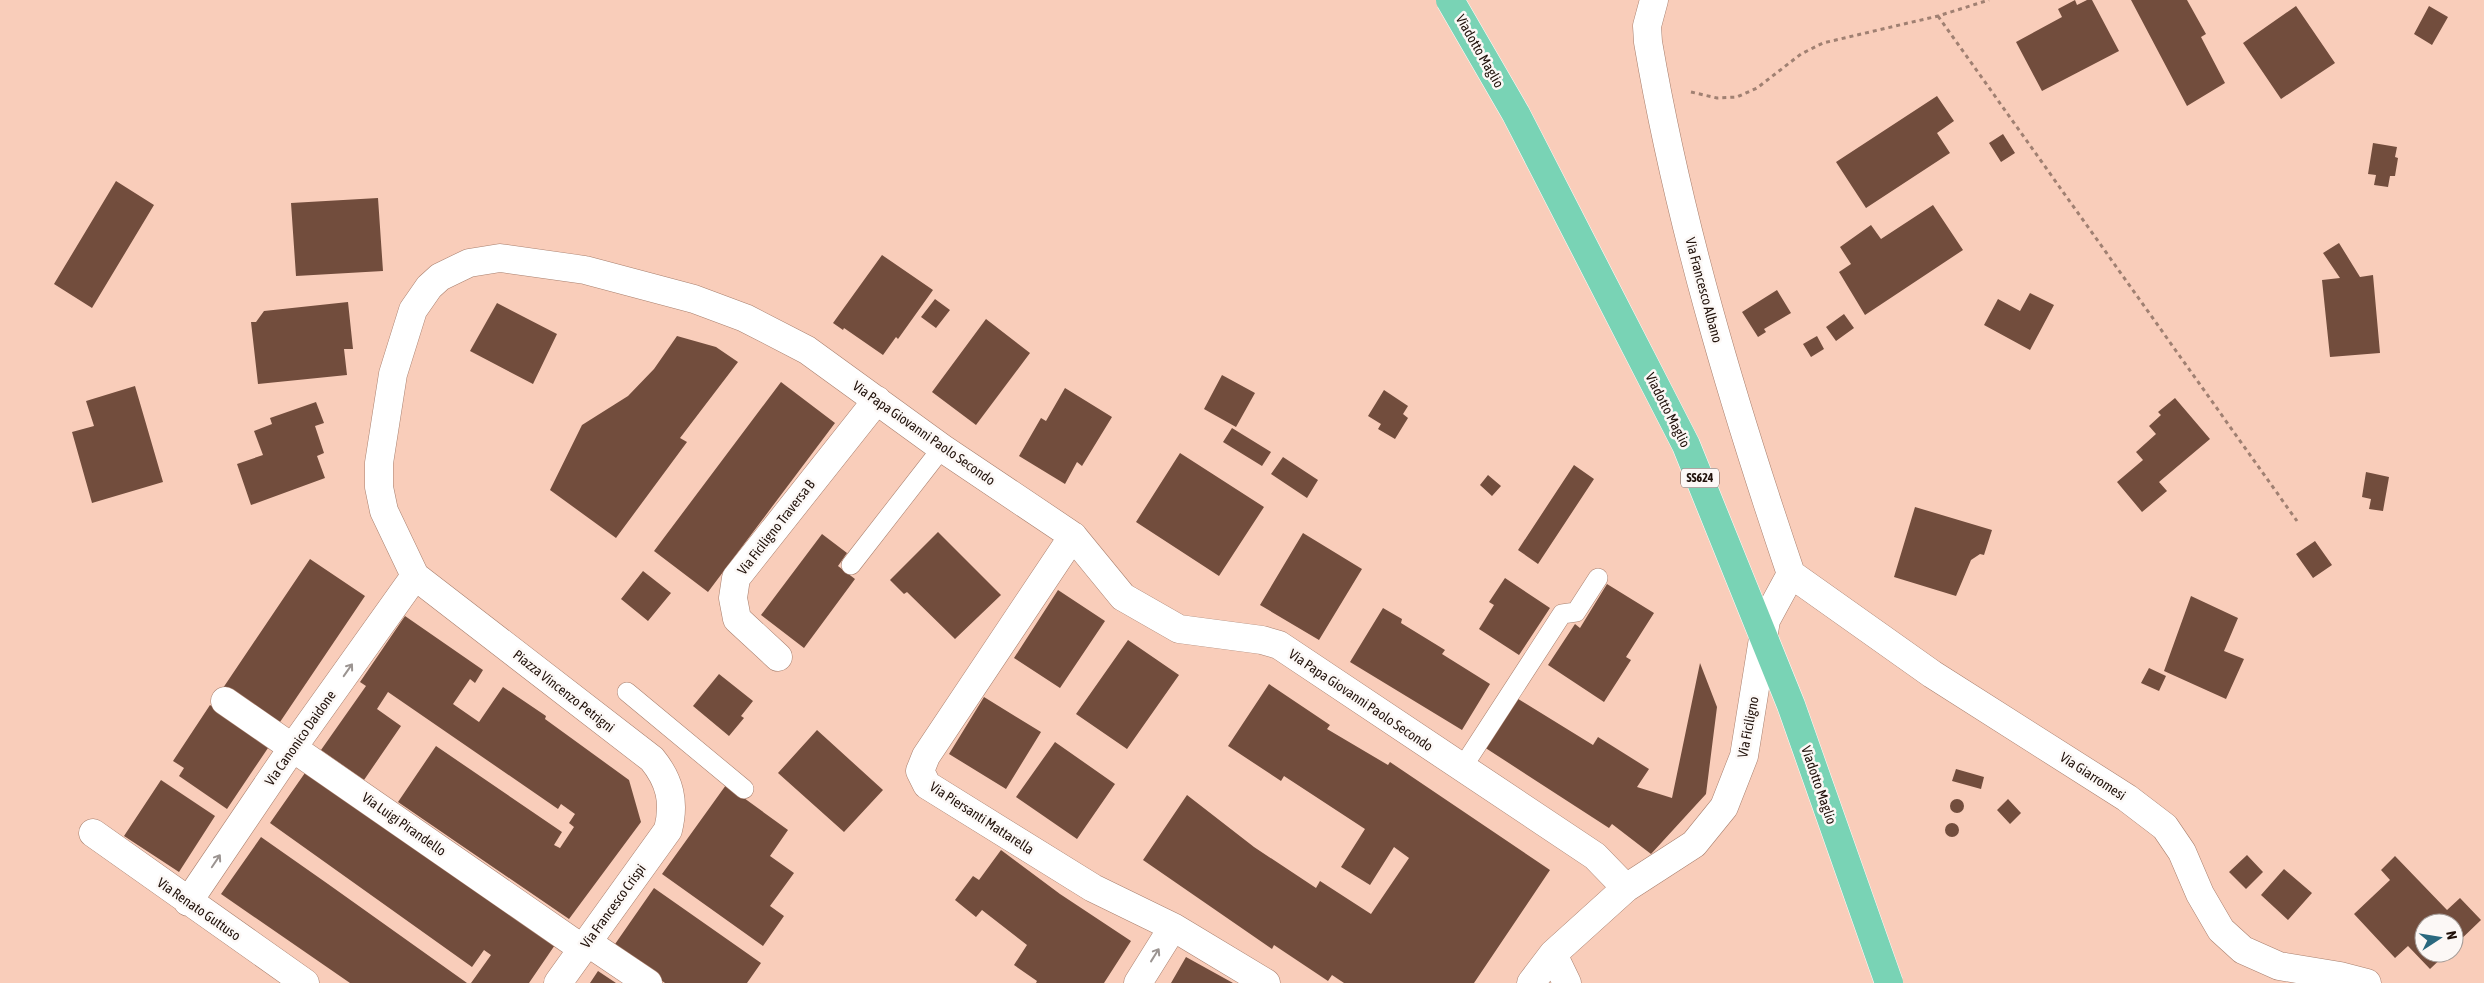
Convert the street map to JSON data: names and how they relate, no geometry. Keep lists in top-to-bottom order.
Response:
{
  "streets": {
    "main road": ["Viadotto Maglio", "SS624"],
    "street": [
      "Via Francesco Albano",
      "Via Papa Giovanni Paolo Secondo",
      "Via Ficiligno Traversa B",
      "Piazza Vincenzo Petrigni",
      "Via Ficiligno",
      "Via Canonico Daidone",
      "Via Giarromesi",
      "Via Piersanti Mattarella",
      "Via Luigi Pirandello",
      "Via Francesco Crispi",
      "Via Renato Guttuso"
    ]
  },
  "crossings": [
    ["Via Francesco Albano", "Via Ficiligno"],
    ["Via Francesco Albano", "Via Giarromesi"],
    ["Via Papa Giovanni Paolo Secondo", "Via Ficiligno Traversa B"],
    ["Via Papa Giovanni Paolo Secondo", "Piazza Vincenzo Petrigni"],
    ["Via Papa Giovanni Paolo Secondo", "Via Ficiligno"],
    ["Via Papa Giovanni Paolo Secondo", "Via Canonico Daidone"],
    ["Via Papa Giovanni Paolo Secondo", "Via Piersanti Mattarella"],
    ["Piazza Vincenzo Petrigni", "Via Canonico Daidone"],
    ["Piazza Vincenzo Petrigni", "Via Francesco Crispi"],
    ["Via Ficiligno", "Via Giarromesi"],
    ["Via Canonico Daidone", "Via Luigi Pirandello"],
    ["Via Canonico Daidone", "Via Renato Guttuso"],
    ["Via Luigi Pirandello", "Via Francesco Crispi"]
  ],
  "one_way": ["Via Canonico Daidone"],
  "north": "right"
}
